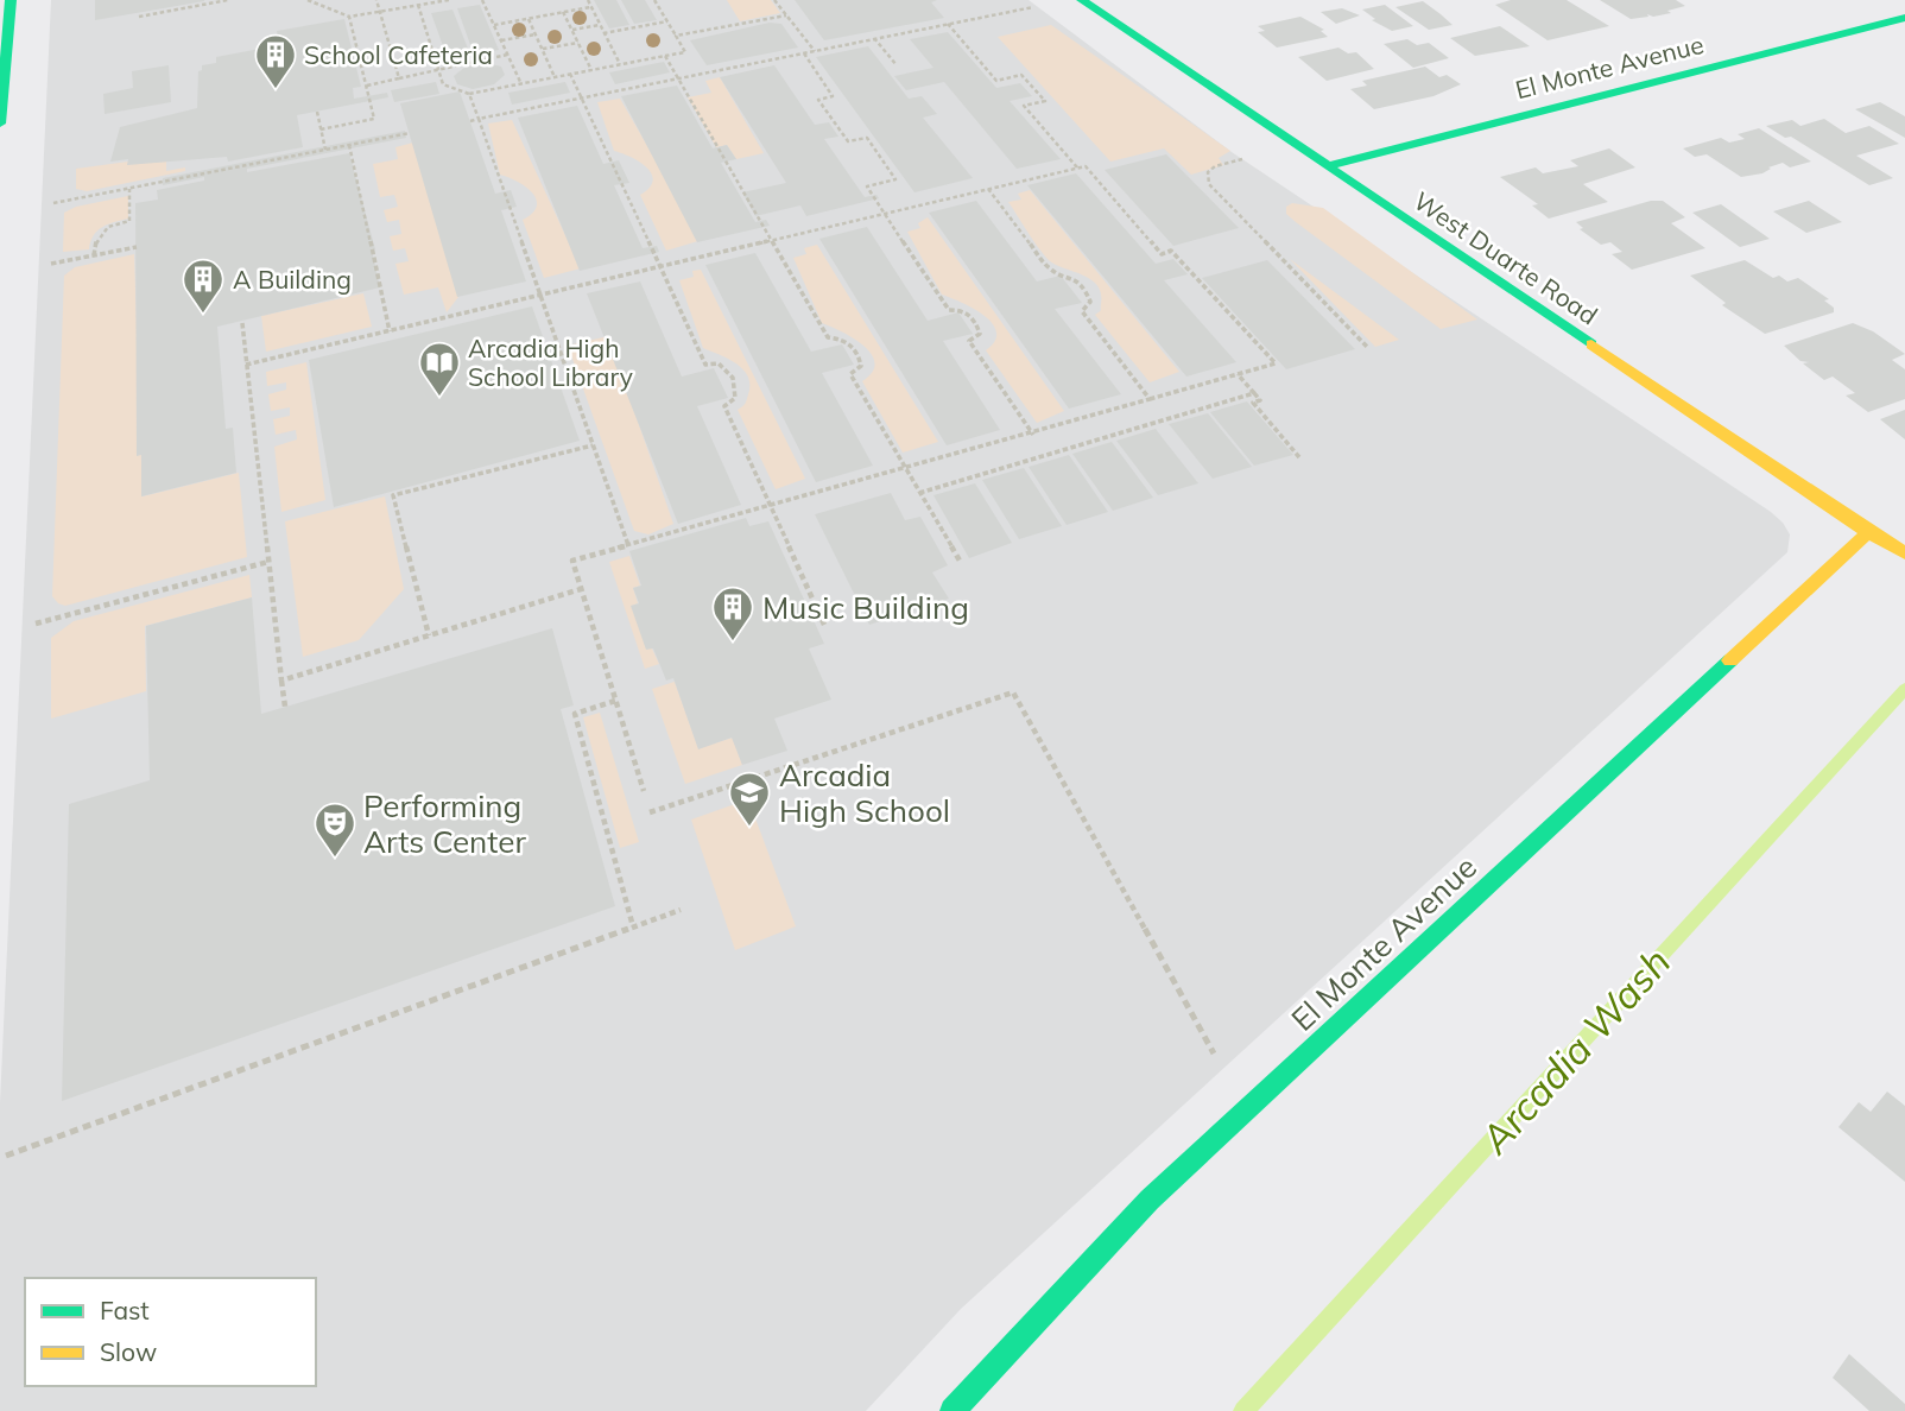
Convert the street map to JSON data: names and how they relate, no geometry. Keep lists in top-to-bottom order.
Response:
{
  "streets": {
    "street": ["El Monte Avenue", "West Duarte Road"]
  },
  "crossings": [
    ["El Monte Avenue", "West Duarte Road"]
  ],
  "water": ["Arcadia Wash"],
  "places": {
    "building": ["School Cafeteria", "A Building", "Music Building"],
    "library": ["Arcadia High School Library"],
    "school or university": ["Arcadia High School"],
    "theatre": ["Performing Arts Center"]
  },
  "legend": ["Fast", "Slow"]
}
